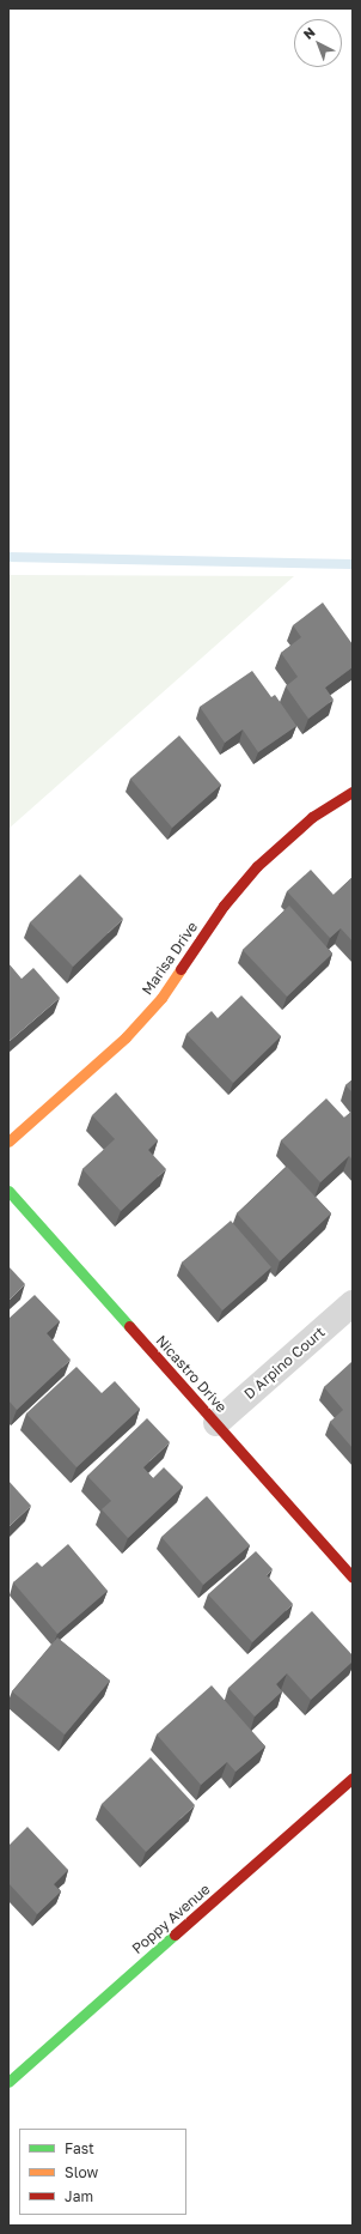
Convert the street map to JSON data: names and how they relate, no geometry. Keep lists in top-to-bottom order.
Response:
{
  "streets": {
    "street": [
      "Marisa Drive",
      "D Arpino Court",
      "Nicastro Drive",
      "Poppy Avenue"
    ]
  },
  "crossings": [
    ["D Arpino Court", "Nicastro Drive"]
  ],
  "legend": ["Fast", "Slow", "Jam"],
  "north": "top left"
}
